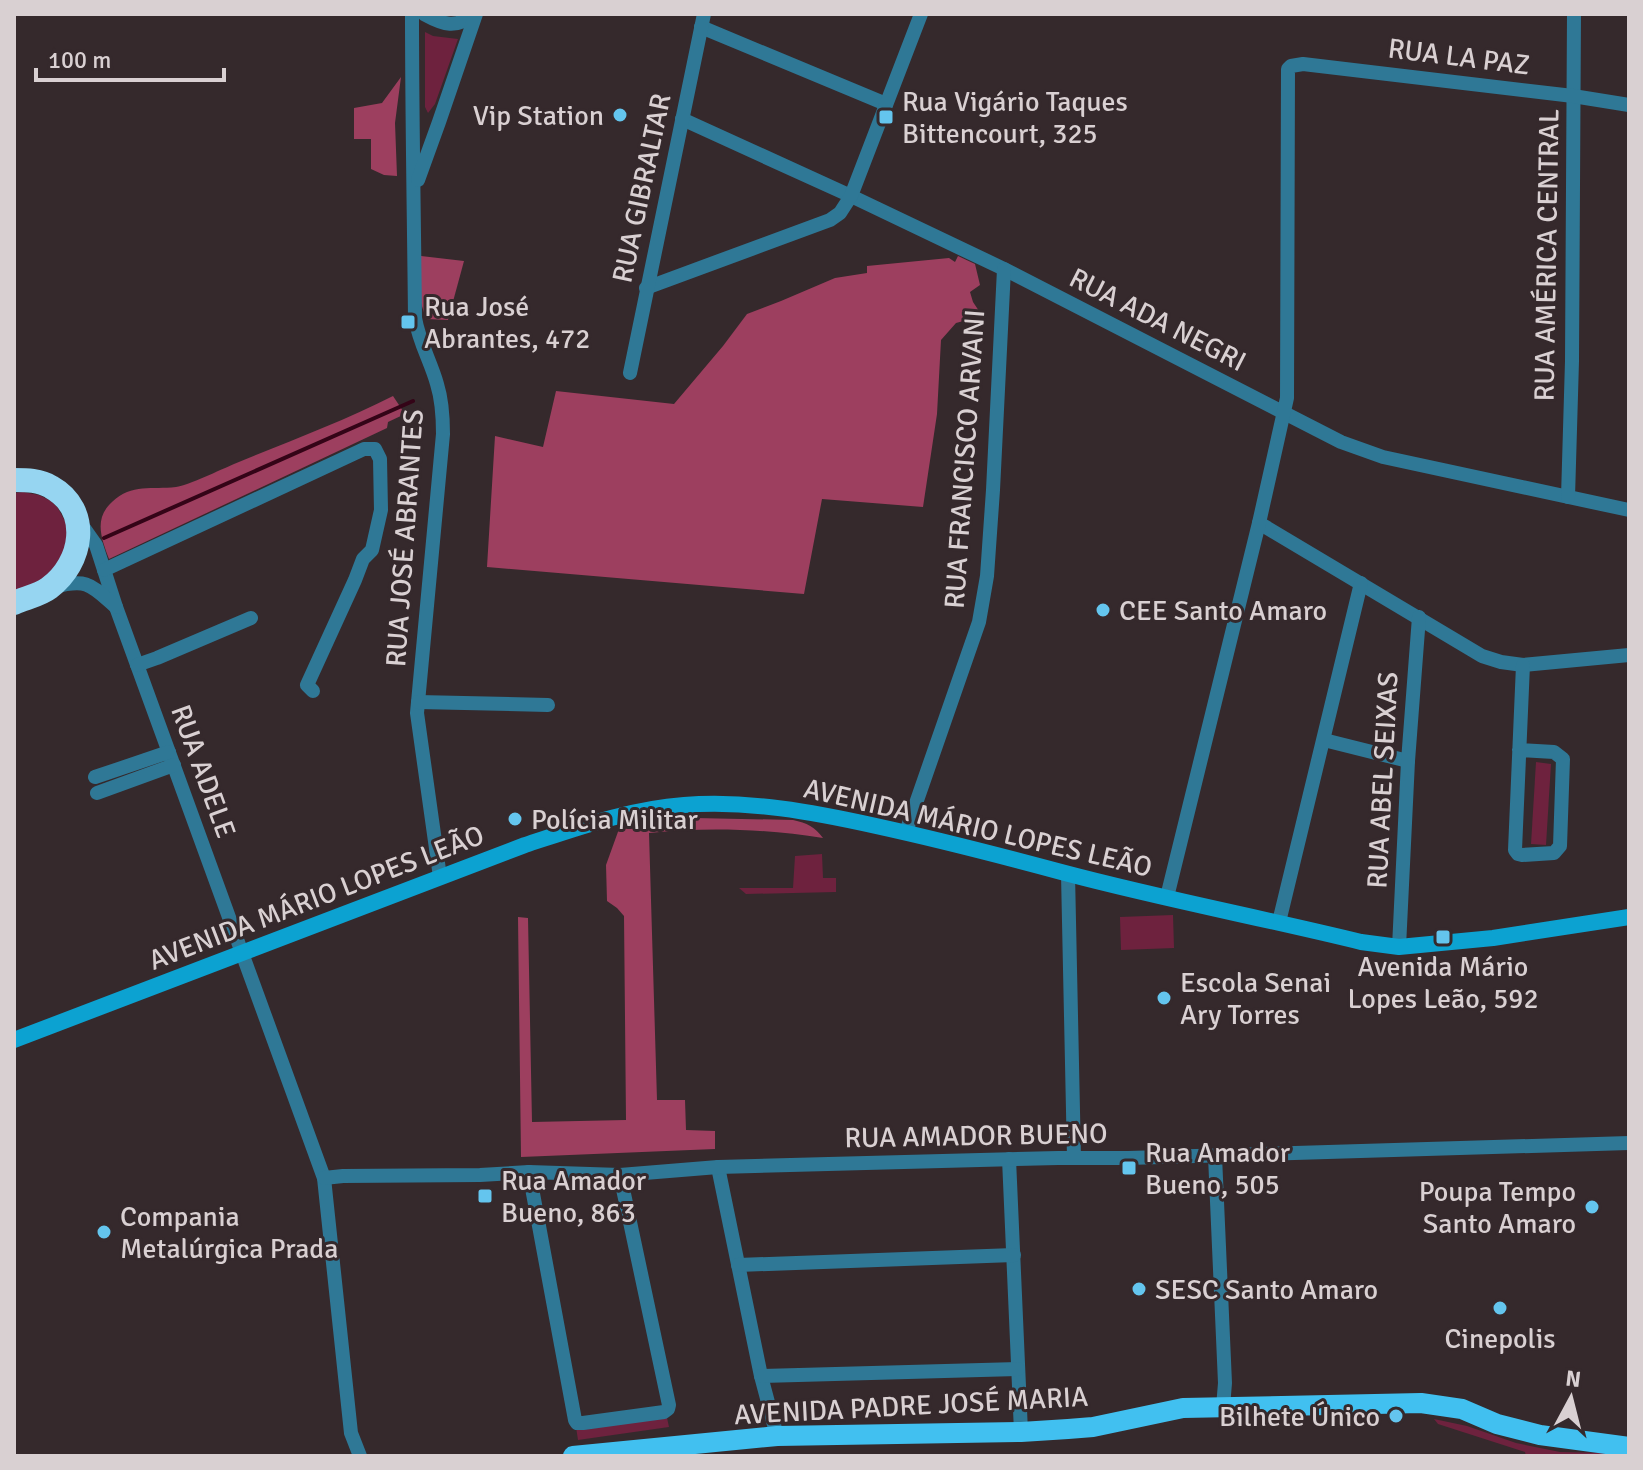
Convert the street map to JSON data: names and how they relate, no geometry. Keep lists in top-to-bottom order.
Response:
{
  "streets": {
    "main road": ["AVENIDA PADRE JOSÉ MARIA"],
    "street": [
      "RUA LA PAZ",
      "RUA GIBRALTAR",
      "RUA AMÉRICA CENTRAL",
      "RUA ADA NEGRI",
      "RUA FRANCISCO ARVANI",
      "RUA JOSÉ ABRANTES",
      "RUA ADELE",
      "RUA ABEL SEIXAS",
      "AVENIDA MÁRIO LOPES LEÃO",
      "RUA AMADOR BUENO"
    ]
  },
  "crossings": [
    ["RUA LA PAZ", "RUA AMÉRICA CENTRAL"],
    ["RUA LA PAZ", "RUA ADA NEGRI"],
    ["RUA GIBRALTAR", "RUA ADA NEGRI"],
    ["RUA AMÉRICA CENTRAL", "RUA ADA NEGRI"],
    ["RUA ADA NEGRI", "RUA FRANCISCO ARVANI"],
    ["RUA FRANCISCO ARVANI", "AVENIDA MÁRIO LOPES LEÃO"],
    ["RUA JOSÉ ABRANTES", "AVENIDA MÁRIO LOPES LEÃO"],
    ["RUA ADELE", "AVENIDA MÁRIO LOPES LEÃO"],
    ["RUA ADELE", "RUA AMADOR BUENO"],
    ["RUA ABEL SEIXAS", "AVENIDA MÁRIO LOPES LEÃO"]
  ],
  "places": {
    "other": [
      "Vip Station",
      "CEE Santo Amaro",
      "Polícia Militar",
      "Escola Senai Ary Torres",
      "Poupa Tempo Santo Amaro",
      "Compania Metalúrgica Prada",
      "SESC Santo Amaro",
      "Cinepolis",
      "Bilhete Único"
    ],
    "transit": [
      "Rua Vigário Taques Bittencourt, 325",
      "Rua José Abrantes, 472",
      "Avenida Mário Lopes Leão, 592",
      "Rua Amador Bueno, 505",
      "Rua Amador Bueno, 863"
    ]
  },
  "scale_bar": "100 m",
  "north": "top"
}
